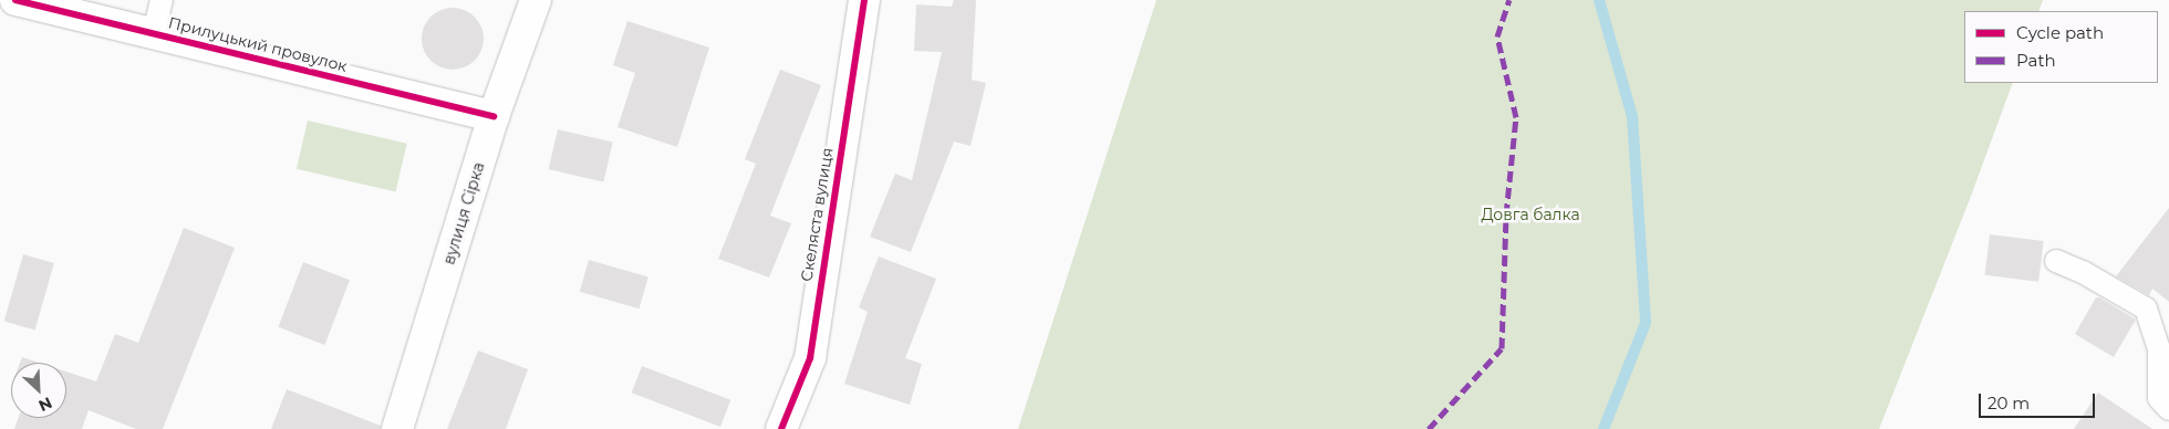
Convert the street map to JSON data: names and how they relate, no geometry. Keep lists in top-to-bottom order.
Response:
{
  "streets": {
    "street": ["Прилуцький провулок", "вулиця Сірка", "Скеляста вулиця"]
  },
  "crossings": [
    ["Прилуцький провулок", "вулиця Сірка"]
  ],
  "parks": ["Довга балка"],
  "legend": ["Cycle path", "Path"],
  "scale_bar": "20 m",
  "north": "bottom right"
}
